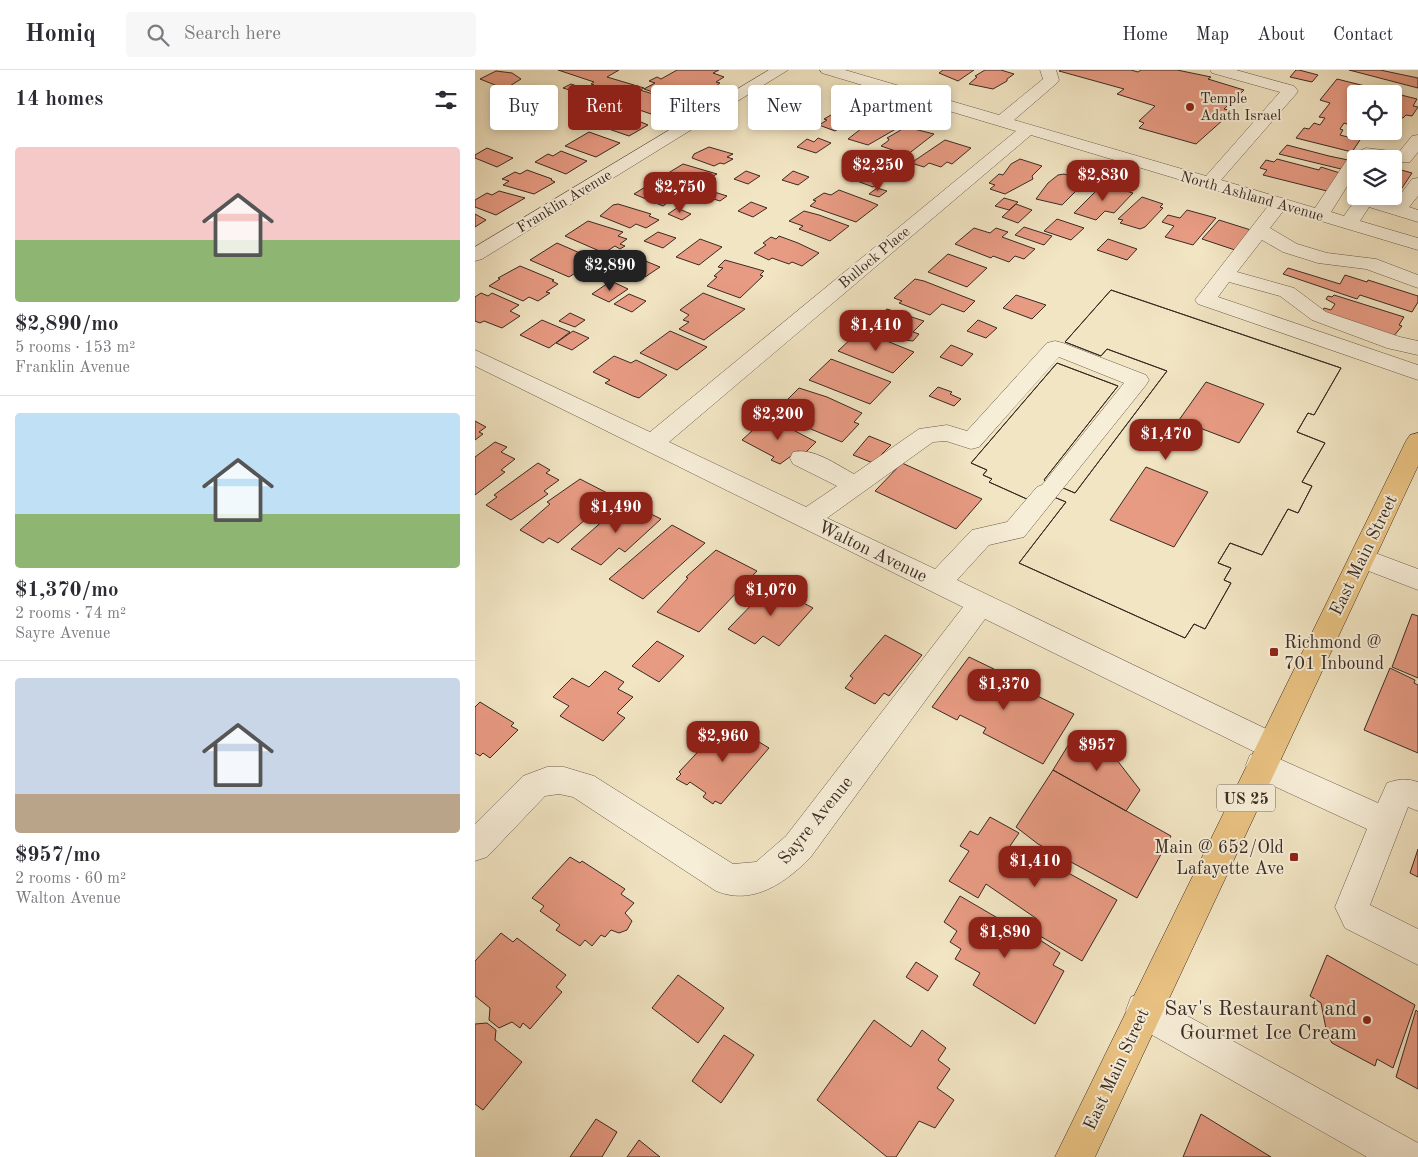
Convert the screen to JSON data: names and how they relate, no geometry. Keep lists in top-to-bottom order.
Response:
{
  "streets": {
    "main road": ["East Main Street", "US 25"],
    "street": [
      "North Ashland Avenue",
      "Franklin Avenue",
      "Bullock Place",
      "Walton Avenue",
      "Sayre Avenue"
    ]
  },
  "crossings": [
    ["North Ashland Avenue", "Bullock Place"],
    ["Bullock Place", "Walton Avenue"],
    ["Walton Avenue", "East Main Street"],
    ["Walton Avenue", "Sayre Avenue"]
  ],
  "places": {
    "other": ["Temple Adath Israel", "Sav's Restaurant and Gourmet Ice Cream"],
    "transit": ["Richmond @ 701 Inbound", "Main @ 652/Old Lafayette Ave"]
  },
  "page": {
    "header": "Homiq",
    "search": "Search here",
    "nav": [
      "Home",
      "Map",
      "About",
      "Contact"
    ],
    "heading": "14 homes",
    "chip": [
      "Buy",
      "Rent",
      "Filters",
      "New",
      "Apartment"
    ],
    "list": [
      {
        "name": "$2,890/mo",
        "note": "5 rooms · 153 m² · Franklin Avenue"
      },
      {
        "name": "$1,370/mo",
        "note": "2 rooms · 74 m² · Sayre Avenue"
      },
      {
        "name": "$957/mo",
        "note": "2 rooms · 60 m² · Walton Avenue"
      }
    ],
    "price": [
      "$2,250",
      "$2,830",
      "$2,750",
      "$2,890",
      "$1,410",
      "$2,200",
      "$1,470",
      "$1,490",
      "$1,070",
      "$1,370",
      "$2,960",
      "$957",
      "$1,410",
      "$1,890"
    ]
  }
}
